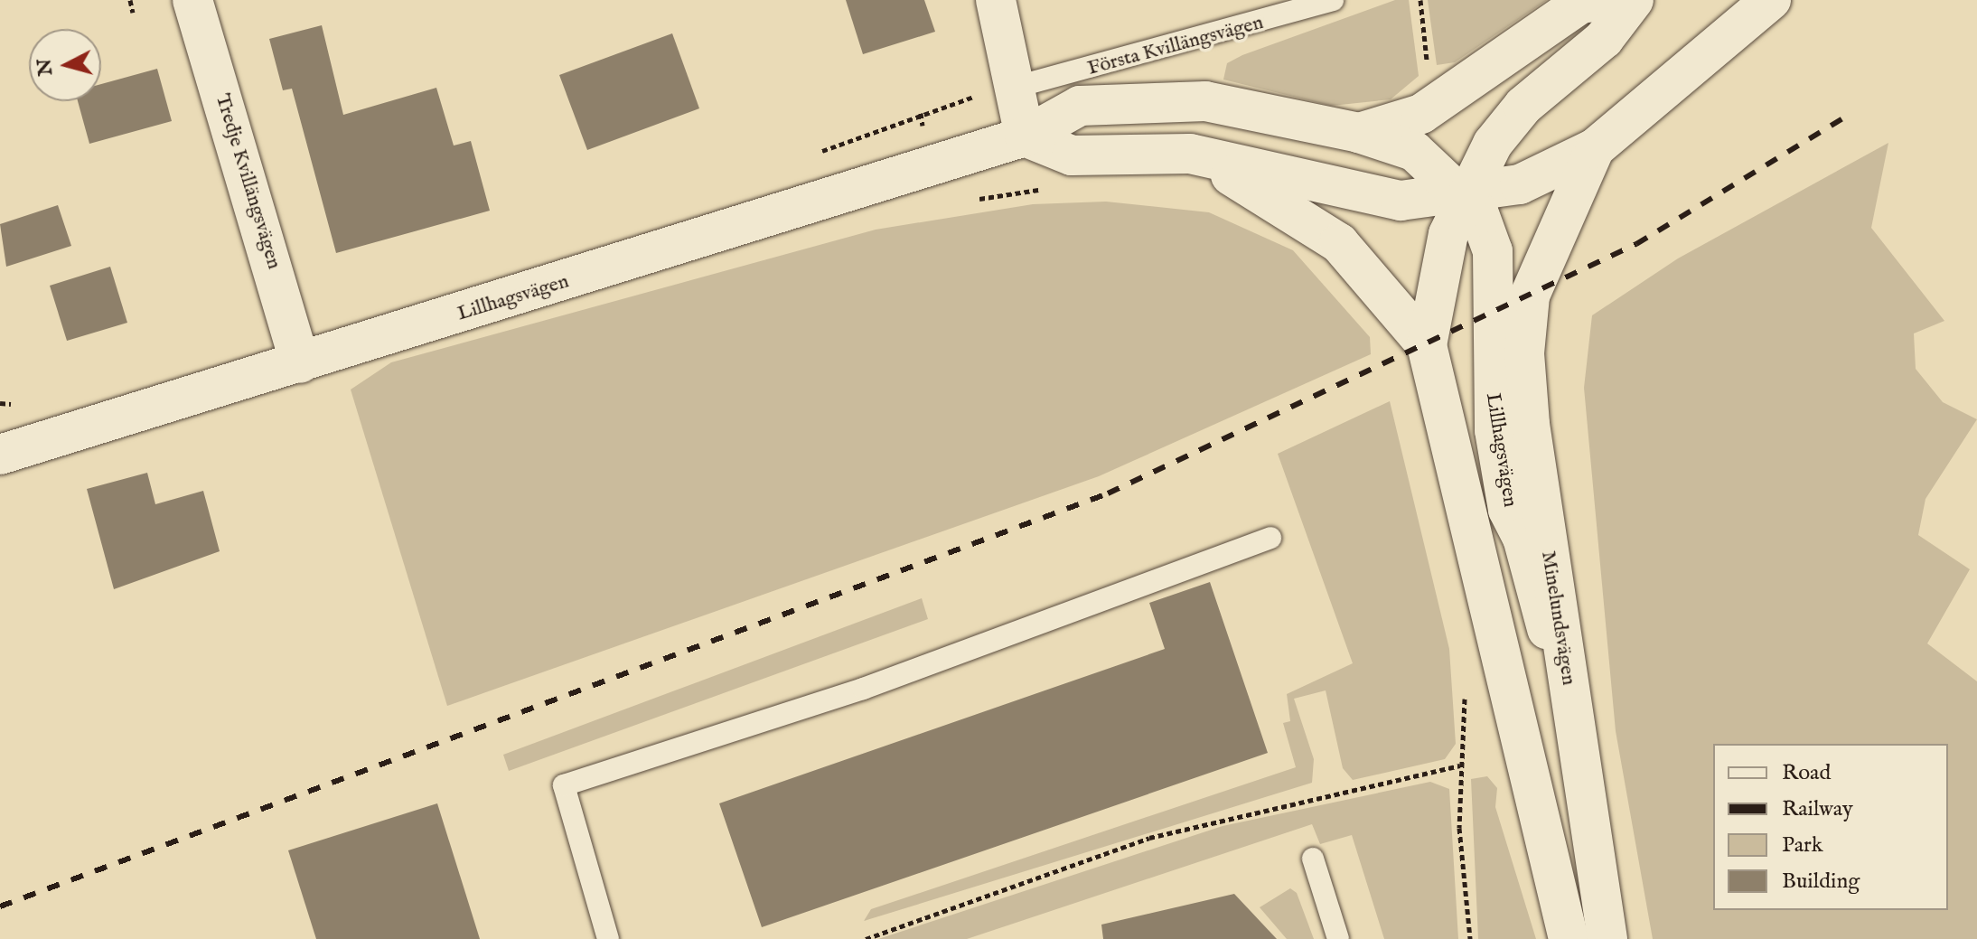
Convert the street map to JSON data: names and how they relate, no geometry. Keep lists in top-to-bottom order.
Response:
{
  "streets": {
    "street": ["Tredje Kvillängsvägen", "Lillhagsvägen", "Minelundsvägen"],
    "lane": ["Första Kvillängsvägen"]
  },
  "crossings": [
    ["Tredje Kvillängsvägen", "Lillhagsvägen"],
    ["Lillhagsvägen", "Minelundsvägen"]
  ],
  "legend": [
    "Road",
    "Railway",
    "Park",
    "Building"
  ],
  "north": "left"
}
